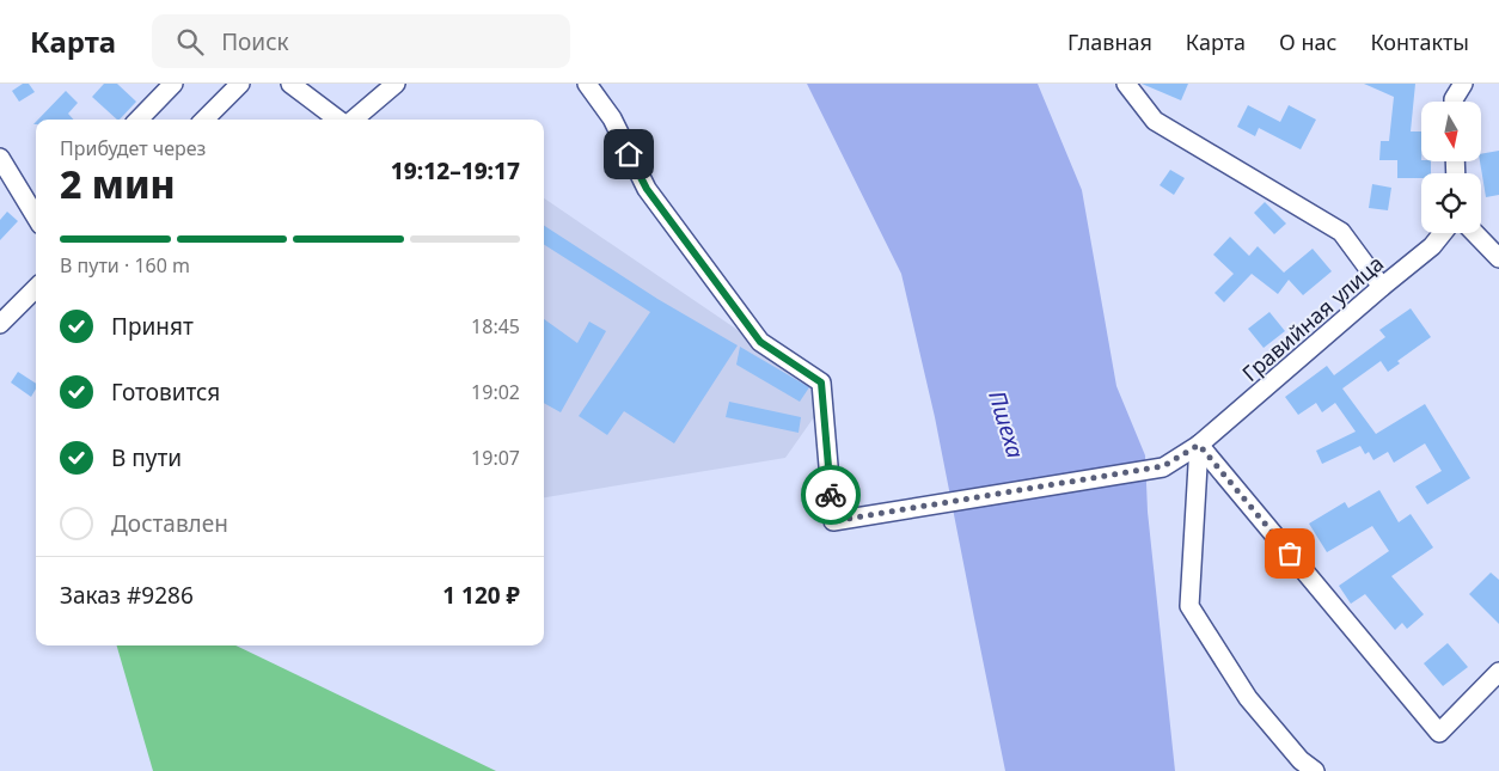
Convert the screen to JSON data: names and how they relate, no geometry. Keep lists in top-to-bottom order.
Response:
{
  "streets": {
    "street": ["Гравийная улица"]
  },
  "water": ["Пшеха"],
  "north": "bottom",
  "page": {
    "header": "Карта",
    "search": "Поиск",
    "nav": [
      "Главная",
      "Карта",
      "О нас",
      "Контакты"
    ],
    "heading": ["2 мин", "Прибудет через", "19:12–19:17"],
    "panel": ["Заказ #9286", "1 120 ₽"],
    "bar": "В пути · 160 m",
    "list": [
      ["Принят", "18:45"],
      ["Готовится", "19:02"],
      ["В пути", "19:07"],
      "Доставлен"
    ]
  }
}
